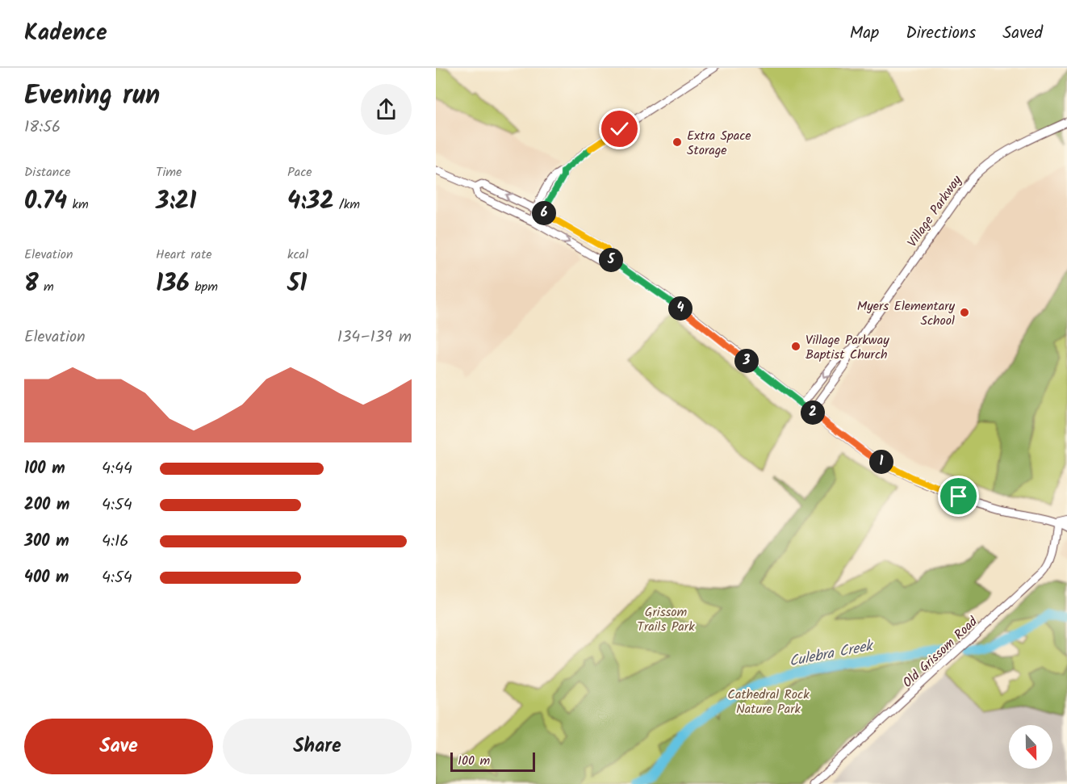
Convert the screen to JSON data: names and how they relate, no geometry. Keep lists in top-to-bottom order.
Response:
{
  "streets": {
    "street": ["Village Parkway", "Old Grissom Road"]
  },
  "water": ["Culebra Creek"],
  "parks": ["Grissom Trails Park", "Cathedral Rock Nature Park"],
  "places": ["Extra Space Storage", "Myers Elementary School", "Village Parkway Baptist Church"],
  "scale_bar": "100 m",
  "north": "bottom",
  "page": {
    "header": "Kadence",
    "nav": ["Map", "Directions", "Saved"],
    "heading": ["Evening run", "18:56"],
    "stats": [
      ["Distance", "0.74 km"],
      ["Time", "3:21"],
      ["Pace", "4:32 /km"],
      ["Elevation", "8 m"],
      ["Heart rate", "136 bpm"],
      ["kcal", "51"]
    ],
    "pins": [
      "6",
      "5",
      "4",
      "3",
      "2",
      "1"
    ],
    "chart": ["Elevation", "134–139 m"],
    "list": [
      {
        "name": "100 m",
        "note": "4:44"
      },
      {
        "name": "200 m",
        "note": "4:54"
      },
      {
        "name": "300 m",
        "note": "4:16"
      },
      {
        "name": "400 m",
        "note": "4:54"
      }
    ],
    "buttons": ["Save", "Share"],
    "scale": "100 m"
  }
}
